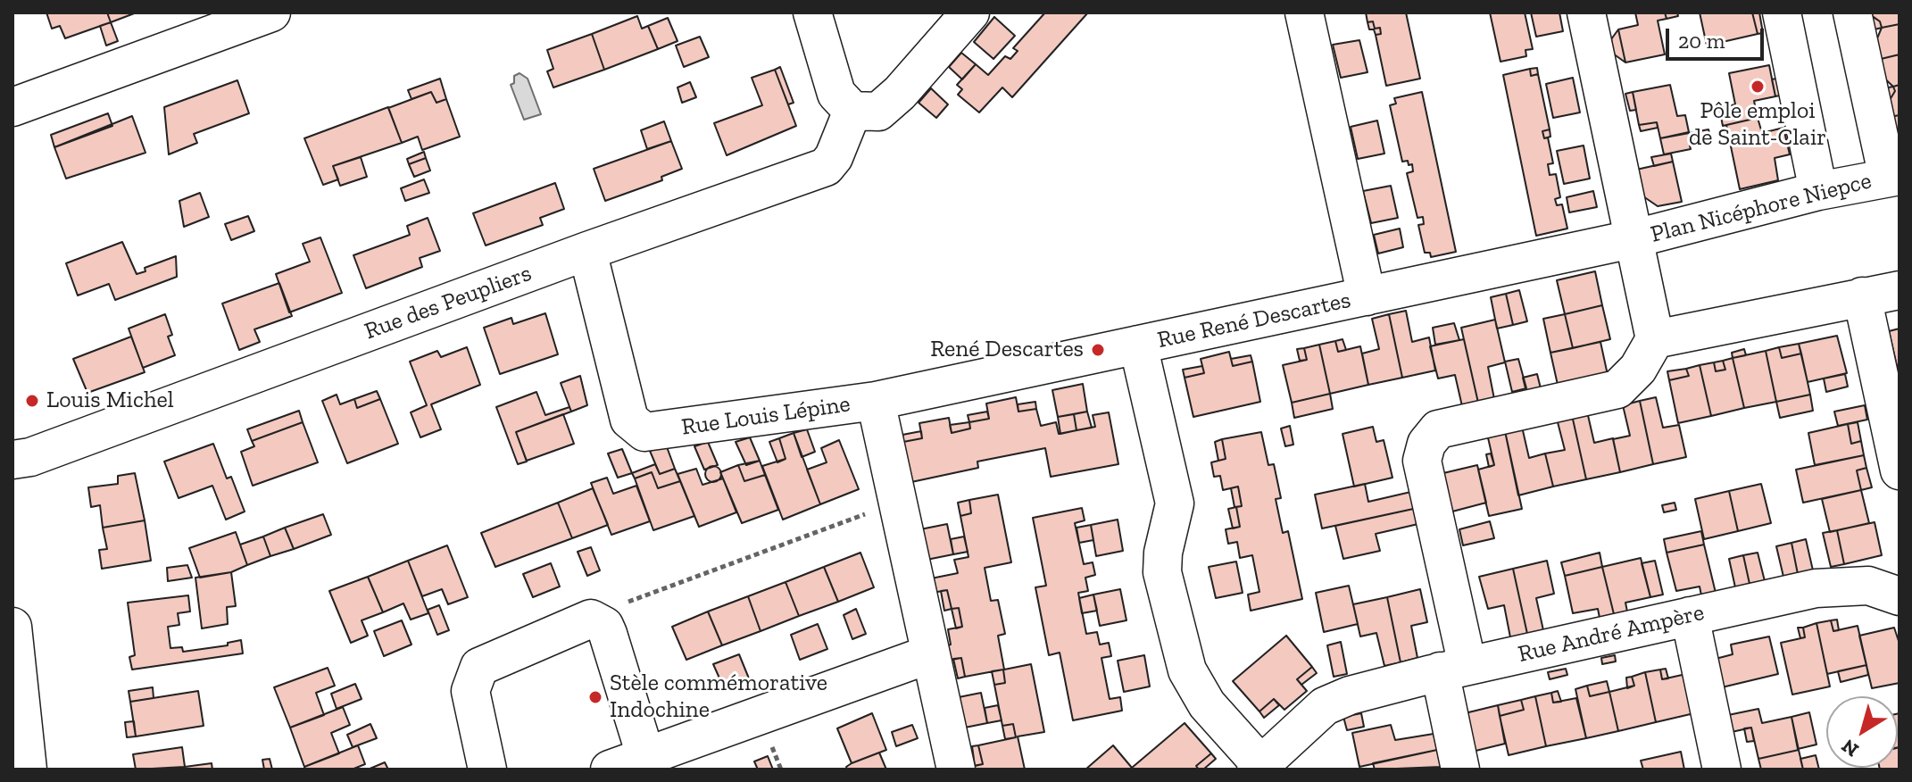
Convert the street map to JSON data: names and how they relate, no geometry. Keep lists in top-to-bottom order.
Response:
{
  "streets": {
    "street": [
      "Plan Nicéphore Niepce",
      "Rue des Peupliers",
      "Rue René Descartes",
      "Rue Louis Lépine",
      "Rue André Ampère"
    ]
  },
  "crossings": [
    ["Plan Nicéphore Niepce", "Rue René Descartes"],
    ["Rue des Peupliers", "Rue Louis Lépine"],
    ["Rue René Descartes", "Rue Louis Lépine"]
  ],
  "places": [
    "Pôle emploi de Saint-Clair",
    "René Descartes",
    "Louis Michel",
    "Stèle commémorative Indochine"
  ],
  "scale_bar": "20 m",
  "north": "bottom left"
}
